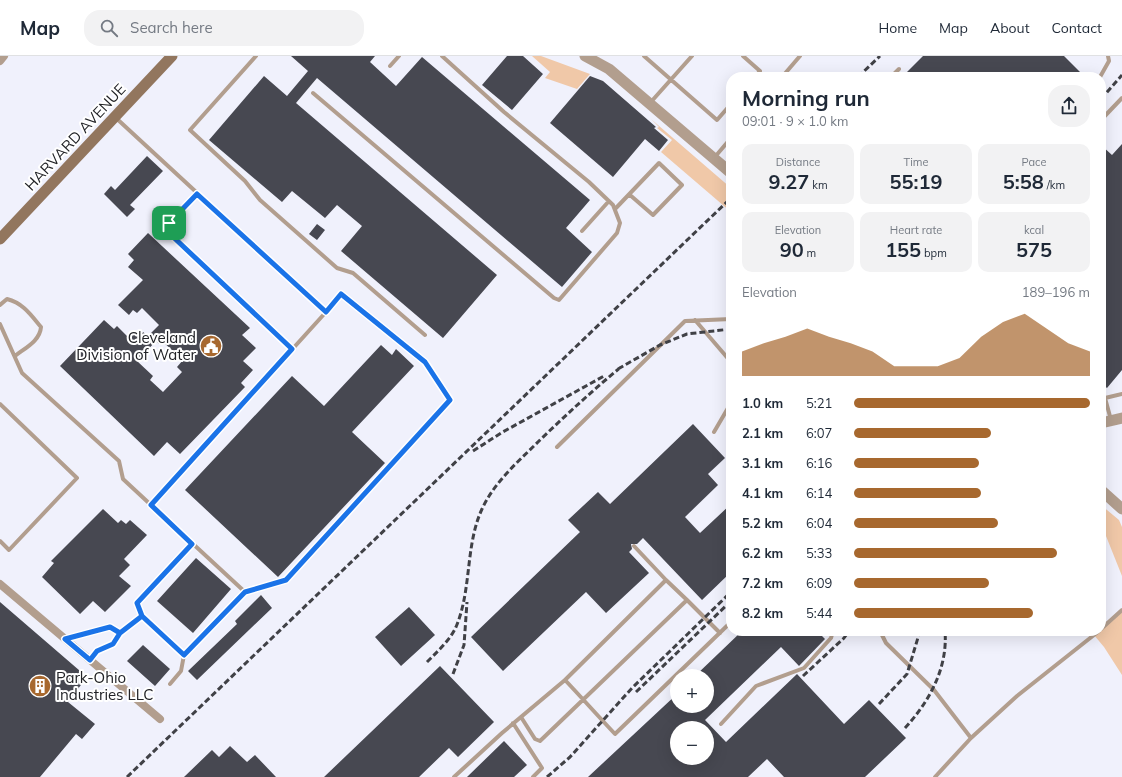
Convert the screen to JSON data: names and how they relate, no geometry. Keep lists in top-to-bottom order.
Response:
{
  "streets": {
    "main road": ["HARVARD AVENUE"]
  },
  "places": {
    "public building": ["Cleveland Division of Water"],
    "building": ["Park-Ohio Industries LLC"]
  },
  "page": {
    "header": "Map",
    "search": "Search here",
    "nav": [
      "Home",
      "Map",
      "About",
      "Contact"
    ],
    "heading": ["Morning run", "09:01 · 9 × 1.0 km"],
    "stats": [
      ["Distance", "9.27 km"],
      ["Time", "55:19"],
      ["Pace", "5:58 /km"],
      ["Elevation", "90 m"],
      ["Heart rate", "155 bpm"],
      ["kcal", "575"]
    ],
    "chart": ["Elevation", "189–196 m"],
    "list": [
      {
        "name": "1.0 km",
        "note": "5:21"
      },
      {
        "name": "2.1 km",
        "note": "6:07"
      },
      {
        "name": "3.1 km",
        "note": "6:16"
      },
      {
        "name": "4.1 km",
        "note": "6:14"
      },
      {
        "name": "5.2 km",
        "note": "6:04"
      },
      {
        "name": "6.2 km",
        "note": "5:33"
      },
      {
        "name": "7.2 km",
        "note": "6:09"
      },
      {
        "name": "8.2 km",
        "note": "5:44"
      }
    ],
    "map_buttons": ["+", "−"]
  }
}
